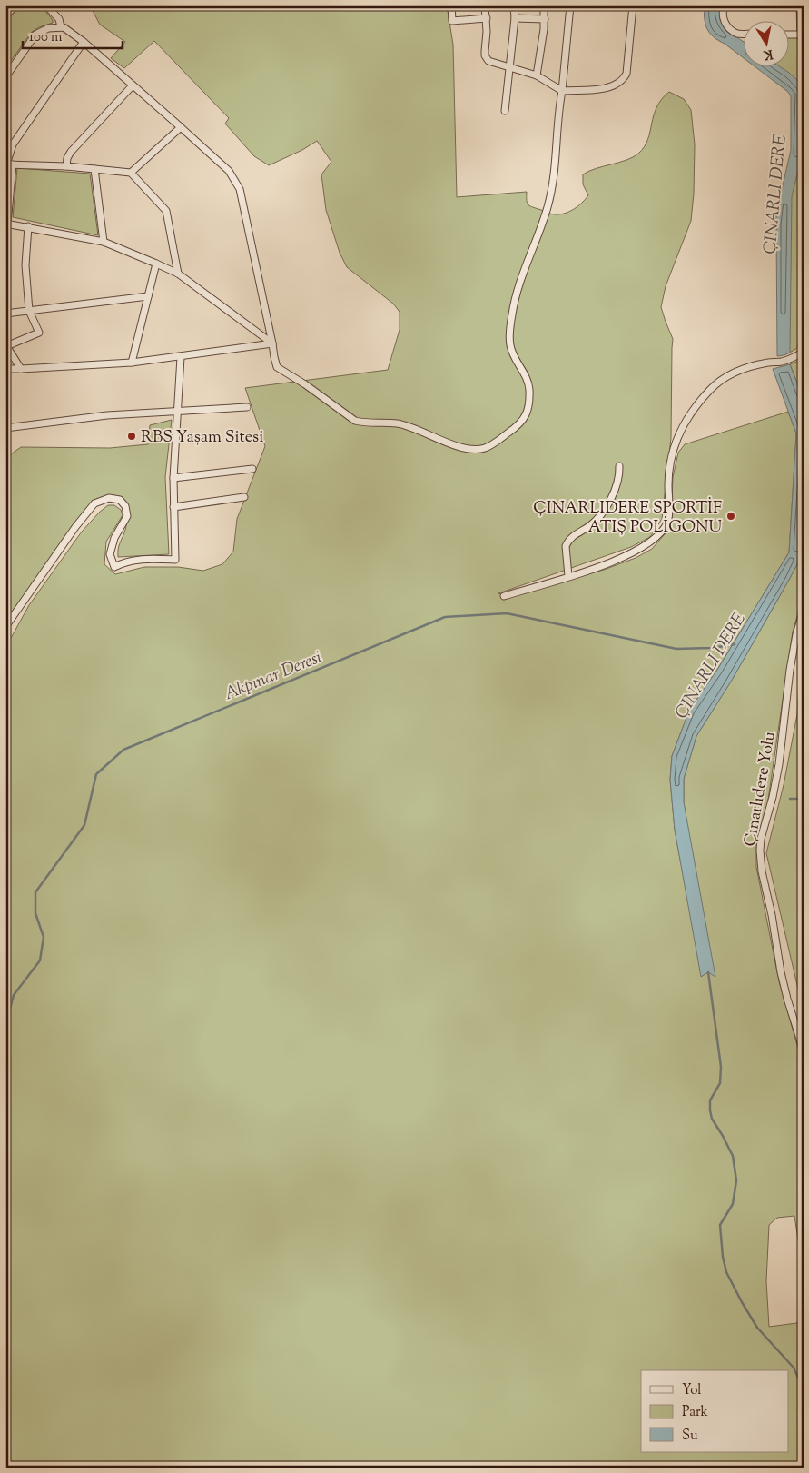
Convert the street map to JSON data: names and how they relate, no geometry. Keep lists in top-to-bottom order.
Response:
{
  "streets": {
    "street": ["Çınarlıdere Yolu"]
  },
  "water": ["ÇINARLI DERE", "Akpınar Deresi"],
  "places": ["RBS Yaşam Sitesi", "ÇINARLIDERE SPORTİF ATIŞ POLİGONU"],
  "legend": ["Yol", "Park", "Su"],
  "scale_bar": "100 m",
  "north": "bottom"
}
